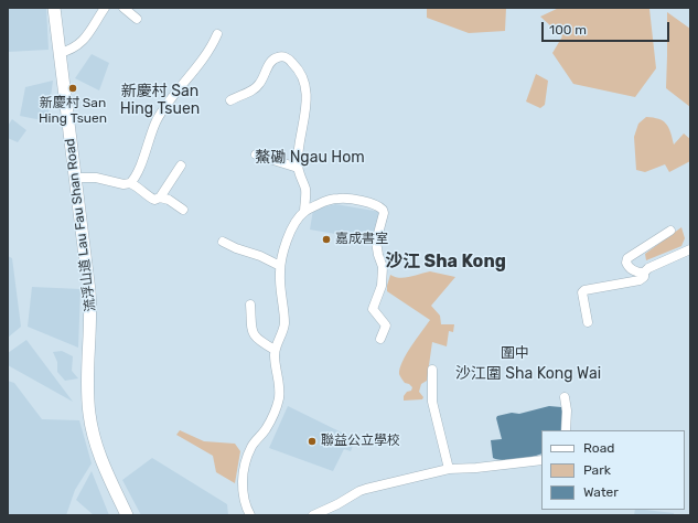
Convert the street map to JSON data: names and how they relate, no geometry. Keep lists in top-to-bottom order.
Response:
{
  "streets": {
    "street": ["流浮山道 Lau Fau Shan Road"]
  },
  "districts": [
    "新慶村 San Hing Tsuen",
    "鰲磡 Ngau Hom",
    "沙江 Sha Kong",
    "圍中",
    "沙江圍 Sha Kong Wai"
  ],
  "places": ["新慶村 San Hing Tsuen", "嘉成書室", "聯益公立學校"],
  "legend": ["Road", "Park", "Water"],
  "scale_bar": "100 m"
}
